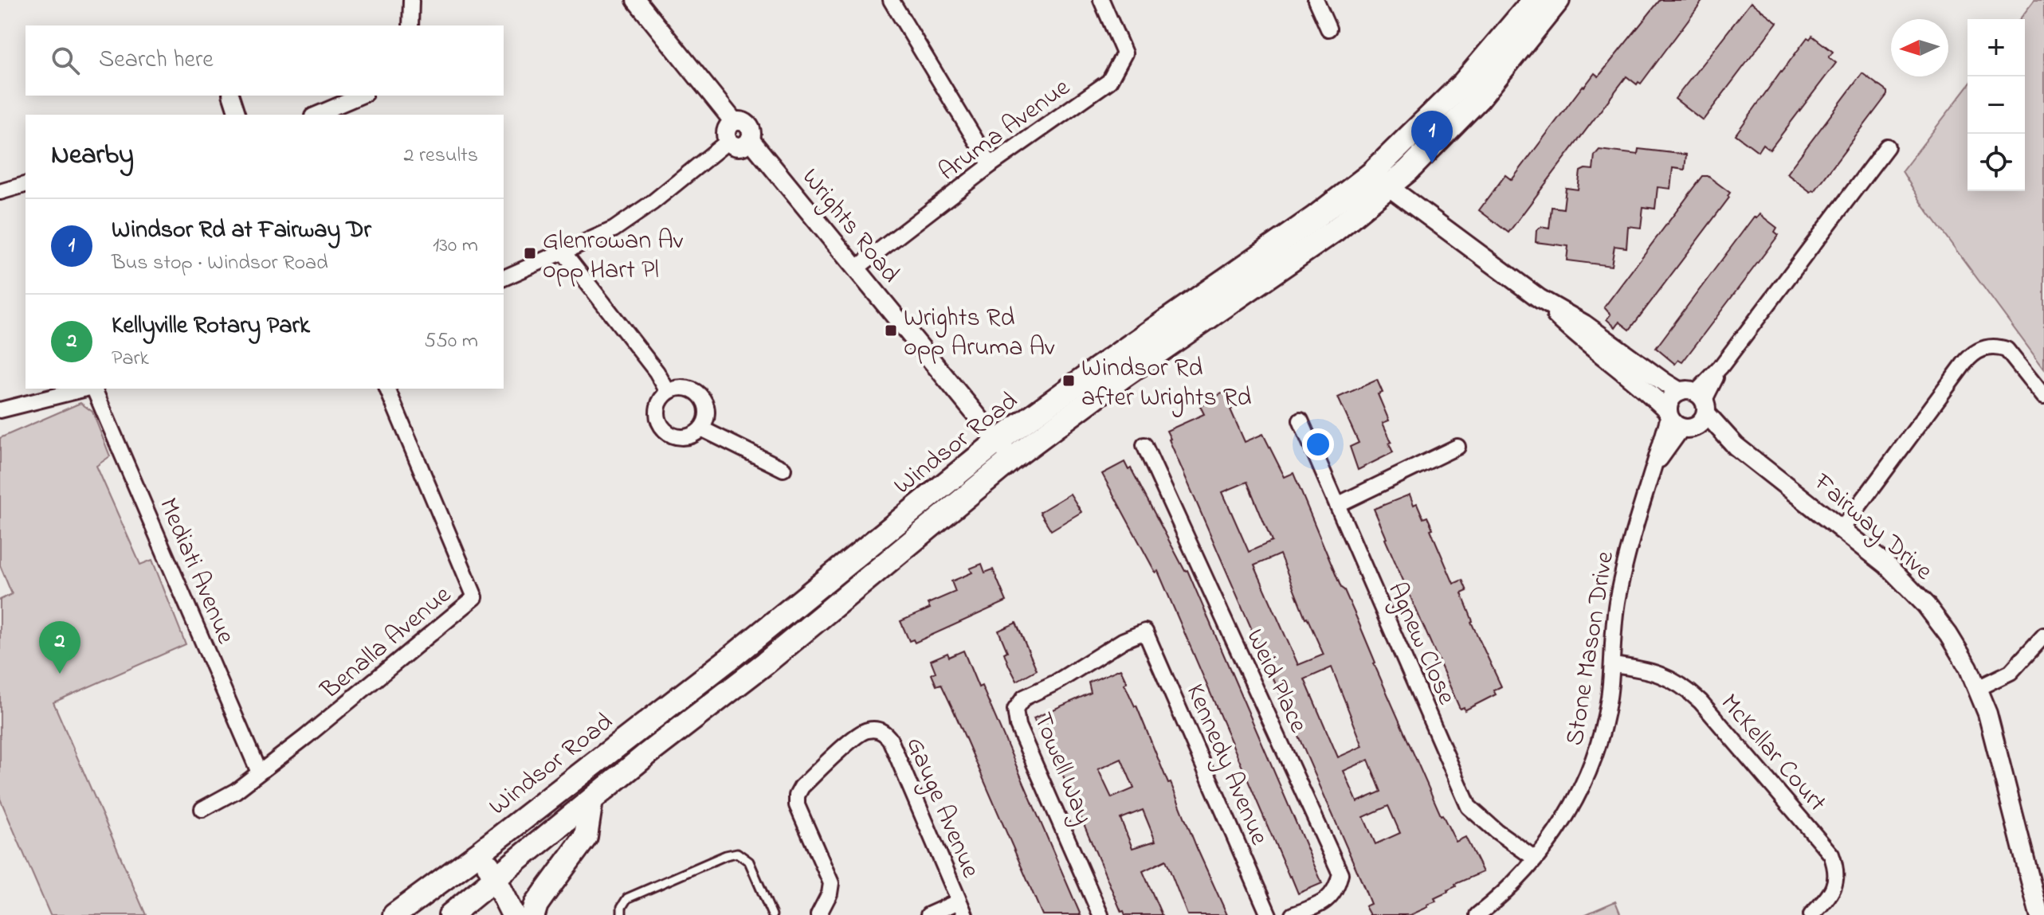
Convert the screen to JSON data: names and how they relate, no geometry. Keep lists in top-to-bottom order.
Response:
{
  "streets": {
    "main road": ["Windsor Road"],
    "street": [
      "Aruma Avenue",
      "Wrights Road",
      "Fairway Drive",
      "Mediati Avenue",
      "Benalla Avenue",
      "Agnew Close",
      "Stone Mason Drive",
      "Weid Place",
      "McKellar Court",
      "Kennedy Avenue",
      "Towell Way",
      "Gauge Avenue"
    ]
  },
  "crossings": [
    ["Aruma Avenue", "Wrights Road"],
    ["Wrights Road", "Windsor Road"],
    ["Windsor Road", "Fairway Drive"],
    ["Fairway Drive", "Stone Mason Drive"],
    ["Mediati Avenue", "Benalla Avenue"],
    ["Agnew Close", "Stone Mason Drive"],
    ["Stone Mason Drive", "McKellar Court"],
    ["Kennedy Avenue", "Towell Way"]
  ],
  "places": {
    "transit": ["Glenrowan Av opp Hart Pl", "Wrights Rd opp Aruma Av", "Windsor Rd after Wrights Rd"]
  },
  "north": "left",
  "page": {
    "map_buttons": ["+", "−"],
    "search": "Search here",
    "pins": ["1", "2"],
    "heading": ["Nearby", "2 results"],
    "list": [
      {
        "mark": "1",
        "name": "Windsor Rd at Fairway Dr",
        "note": "Bus stop · Windsor Road",
        "value": "130 m"
      },
      {
        "mark": "2",
        "name": "Kellyville Rotary Park",
        "note": "Park",
        "value": "550 m"
      }
    ]
  }
}
